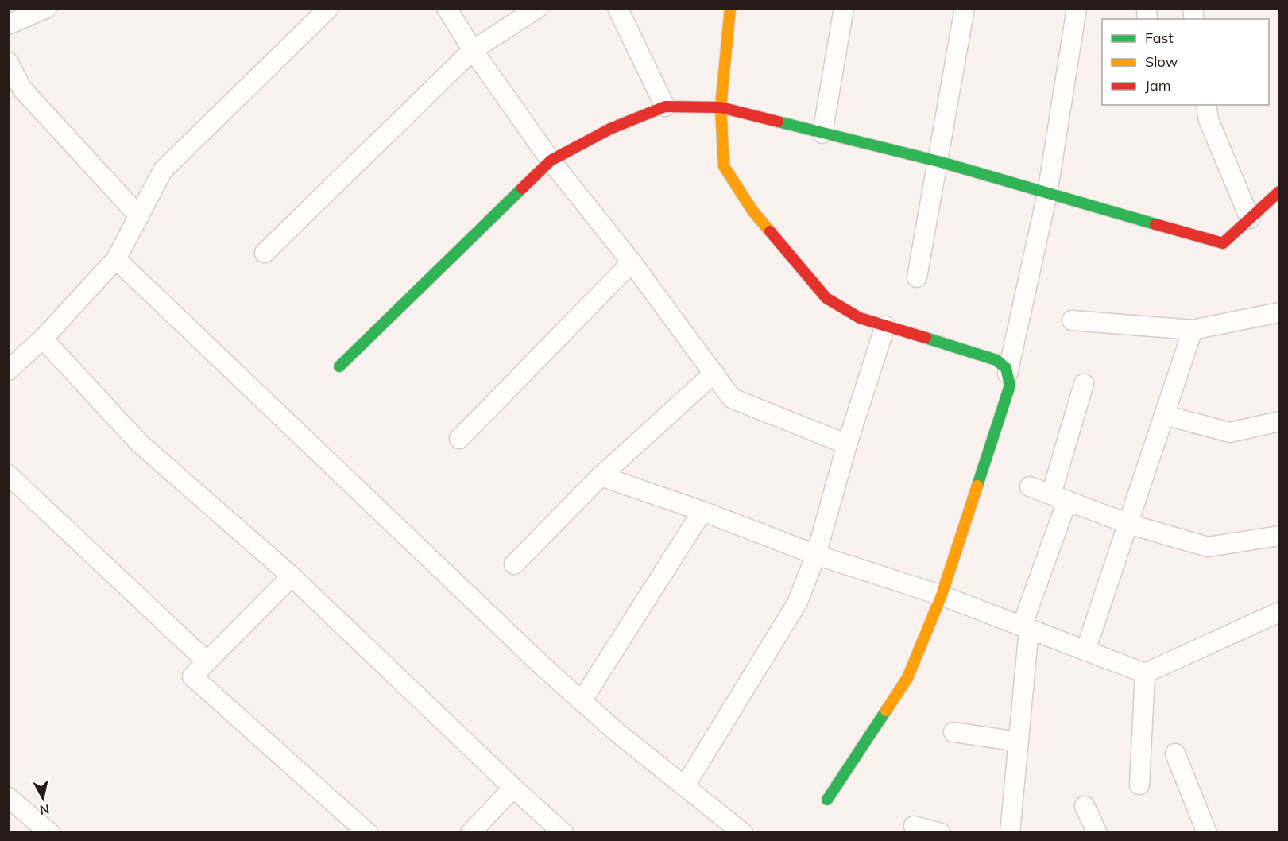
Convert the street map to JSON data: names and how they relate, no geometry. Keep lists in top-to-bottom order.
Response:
{
  "legend": ["Fast", "Slow", "Jam"],
  "north": "bottom"
}
